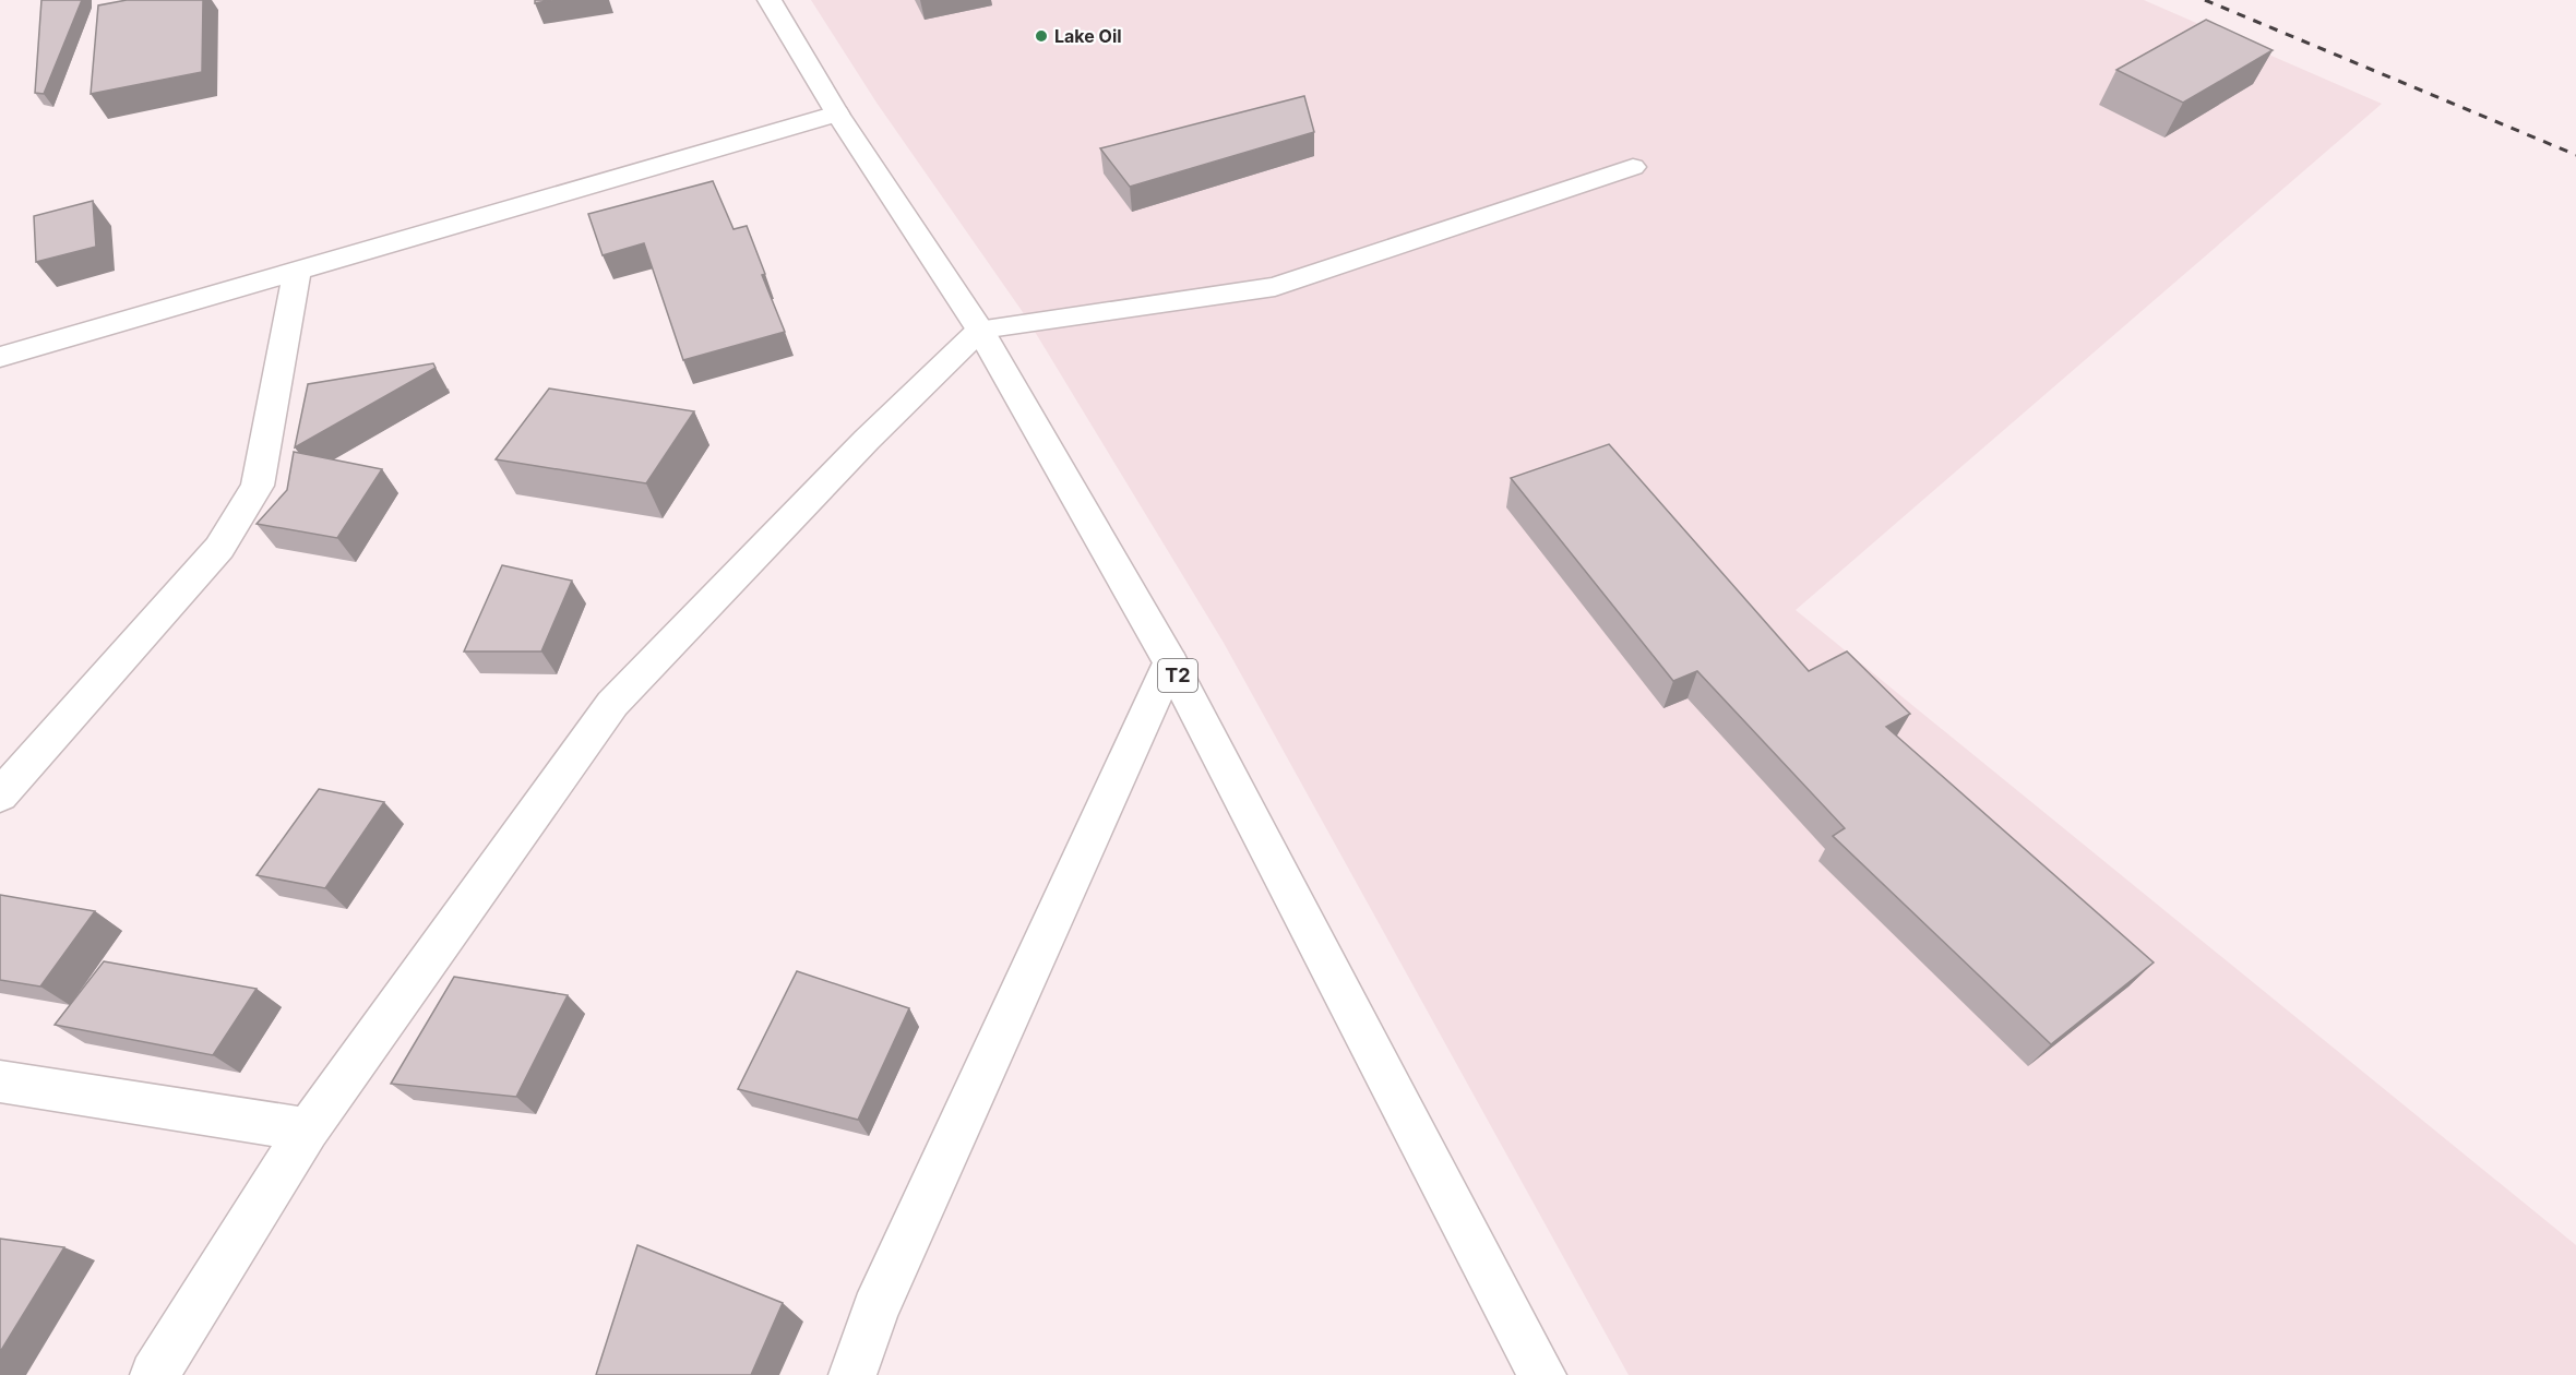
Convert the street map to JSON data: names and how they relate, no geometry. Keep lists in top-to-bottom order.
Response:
{
  "streets": {
    "main road": ["T2"]
  },
  "places": ["Lake Oil"]
}
